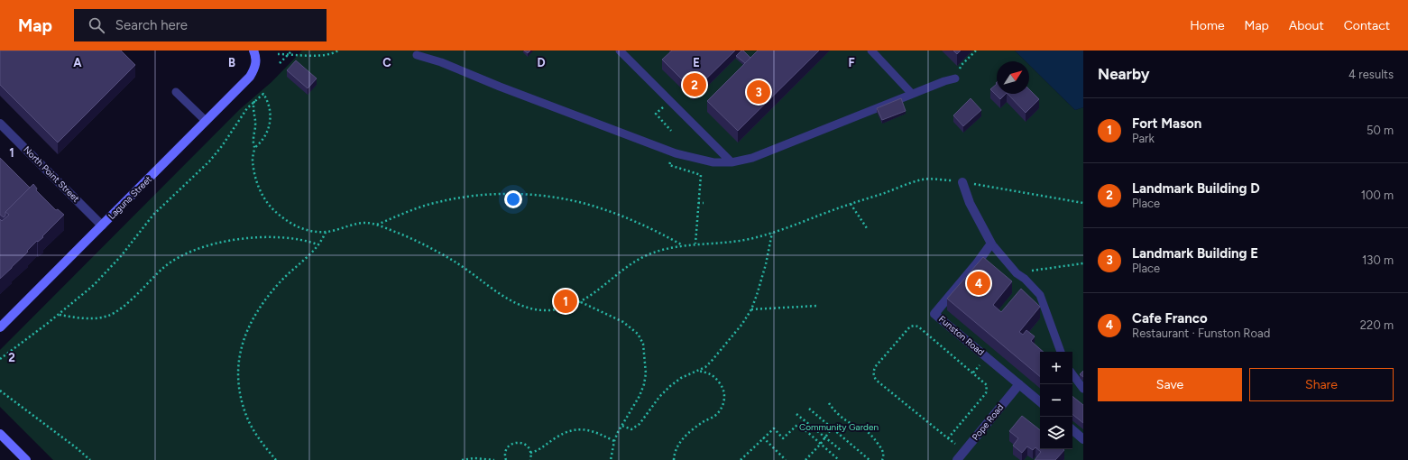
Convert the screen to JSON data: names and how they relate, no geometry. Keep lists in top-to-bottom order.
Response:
{
  "streets": {
    "main road": ["Laguna Street"],
    "street": ["North Point Street", "Funston Road", "Pope Road"]
  },
  "crossings": [
    ["North Point Street", "Laguna Street"],
    ["Funston Road", "Pope Road"]
  ],
  "parks": ["Community Garden"],
  "north": "top right",
  "page": {
    "header": "Map",
    "search": "Search here",
    "nav": [
      "Home",
      "Map",
      "About",
      "Contact"
    ],
    "heading": ["Nearby", "4 results"],
    "pins": [
      "2",
      "3",
      "4",
      "1"
    ],
    "list": [
      {
        "mark": "1",
        "name": "Fort Mason",
        "note": "Park",
        "value": "50 m"
      },
      {
        "mark": "2",
        "name": "Landmark Building D",
        "note": "Place",
        "value": "100 m"
      },
      {
        "mark": "3",
        "name": "Landmark Building E",
        "note": "Place",
        "value": "130 m"
      },
      {
        "mark": "4",
        "name": "Cafe Franco",
        "note": "Restaurant · Funston Road",
        "value": "220 m"
      }
    ],
    "map_buttons": ["+", "−"],
    "buttons": ["Save", "Share"]
  },
  "grid": {
    "columns": [
      "A",
      "B",
      "C",
      "D",
      "E",
      "F"
    ],
    "rows": ["1", "2"]
  }
}
